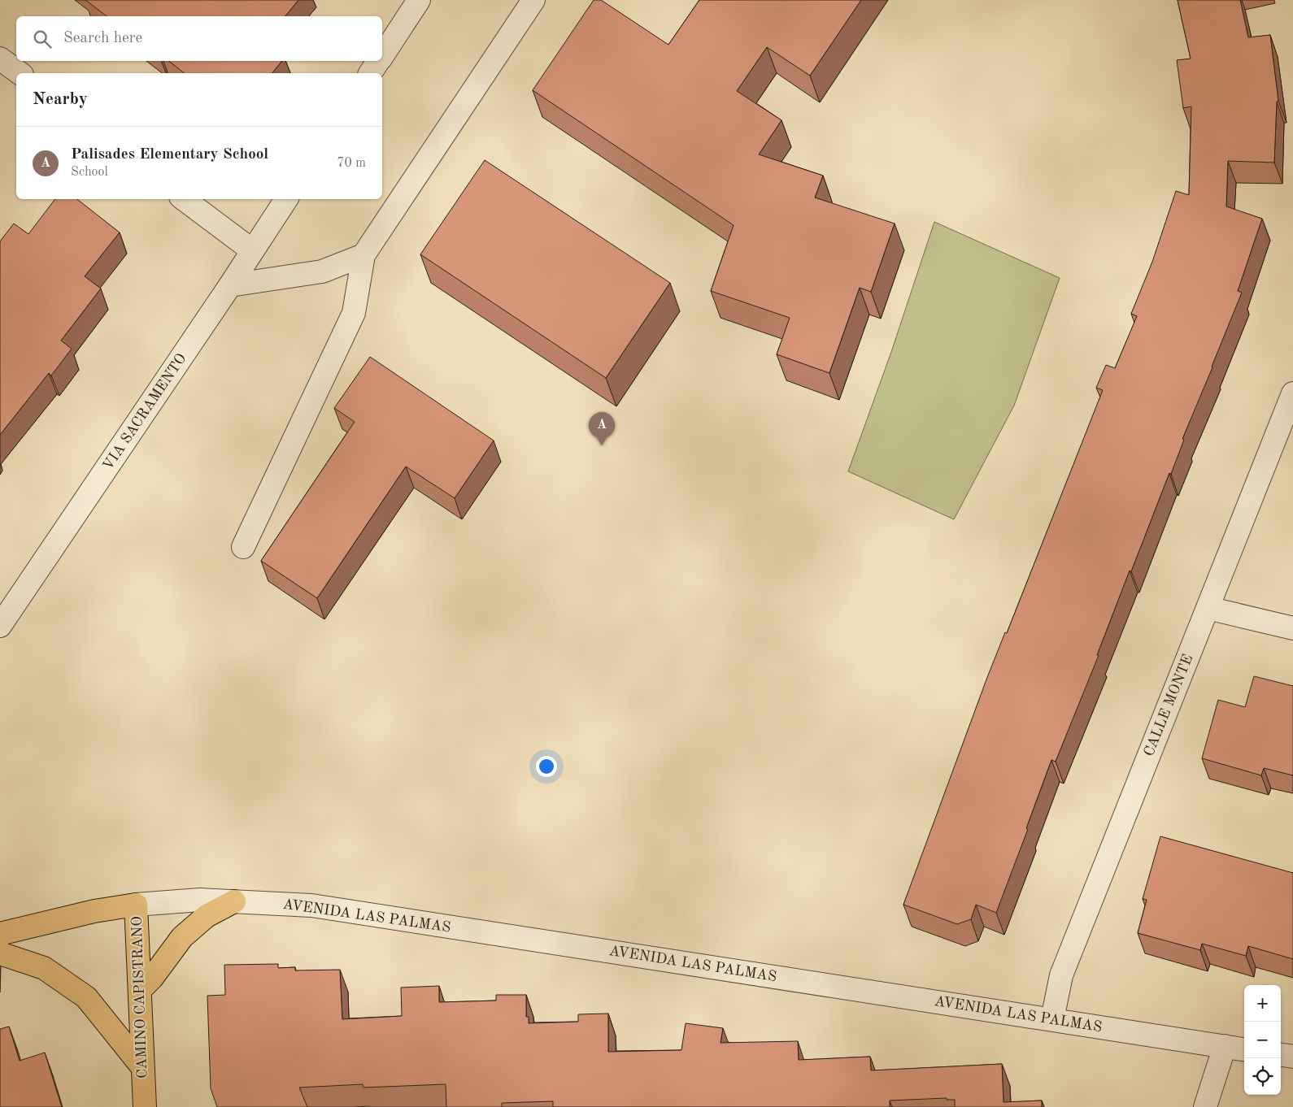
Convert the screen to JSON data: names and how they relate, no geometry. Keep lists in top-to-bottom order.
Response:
{
  "streets": {
    "main road": ["CAMINO CAPISTRANO"],
    "street": ["VIA SACRAMENTO", "CALLE MONTE", "AVENIDA LAS PALMAS"]
  },
  "crossings": [
    ["CALLE MONTE", "AVENIDA LAS PALMAS"],
    ["AVENIDA LAS PALMAS", "CAMINO CAPISTRANO"]
  ],
  "page": {
    "search": "Search here",
    "heading": "Nearby",
    "list": [
      {
        "mark": "A",
        "name": "Palisades Elementary School",
        "note": "School",
        "value": "70 m"
      }
    ],
    "pins": "A",
    "map_buttons": ["+", "−"]
  }
}
